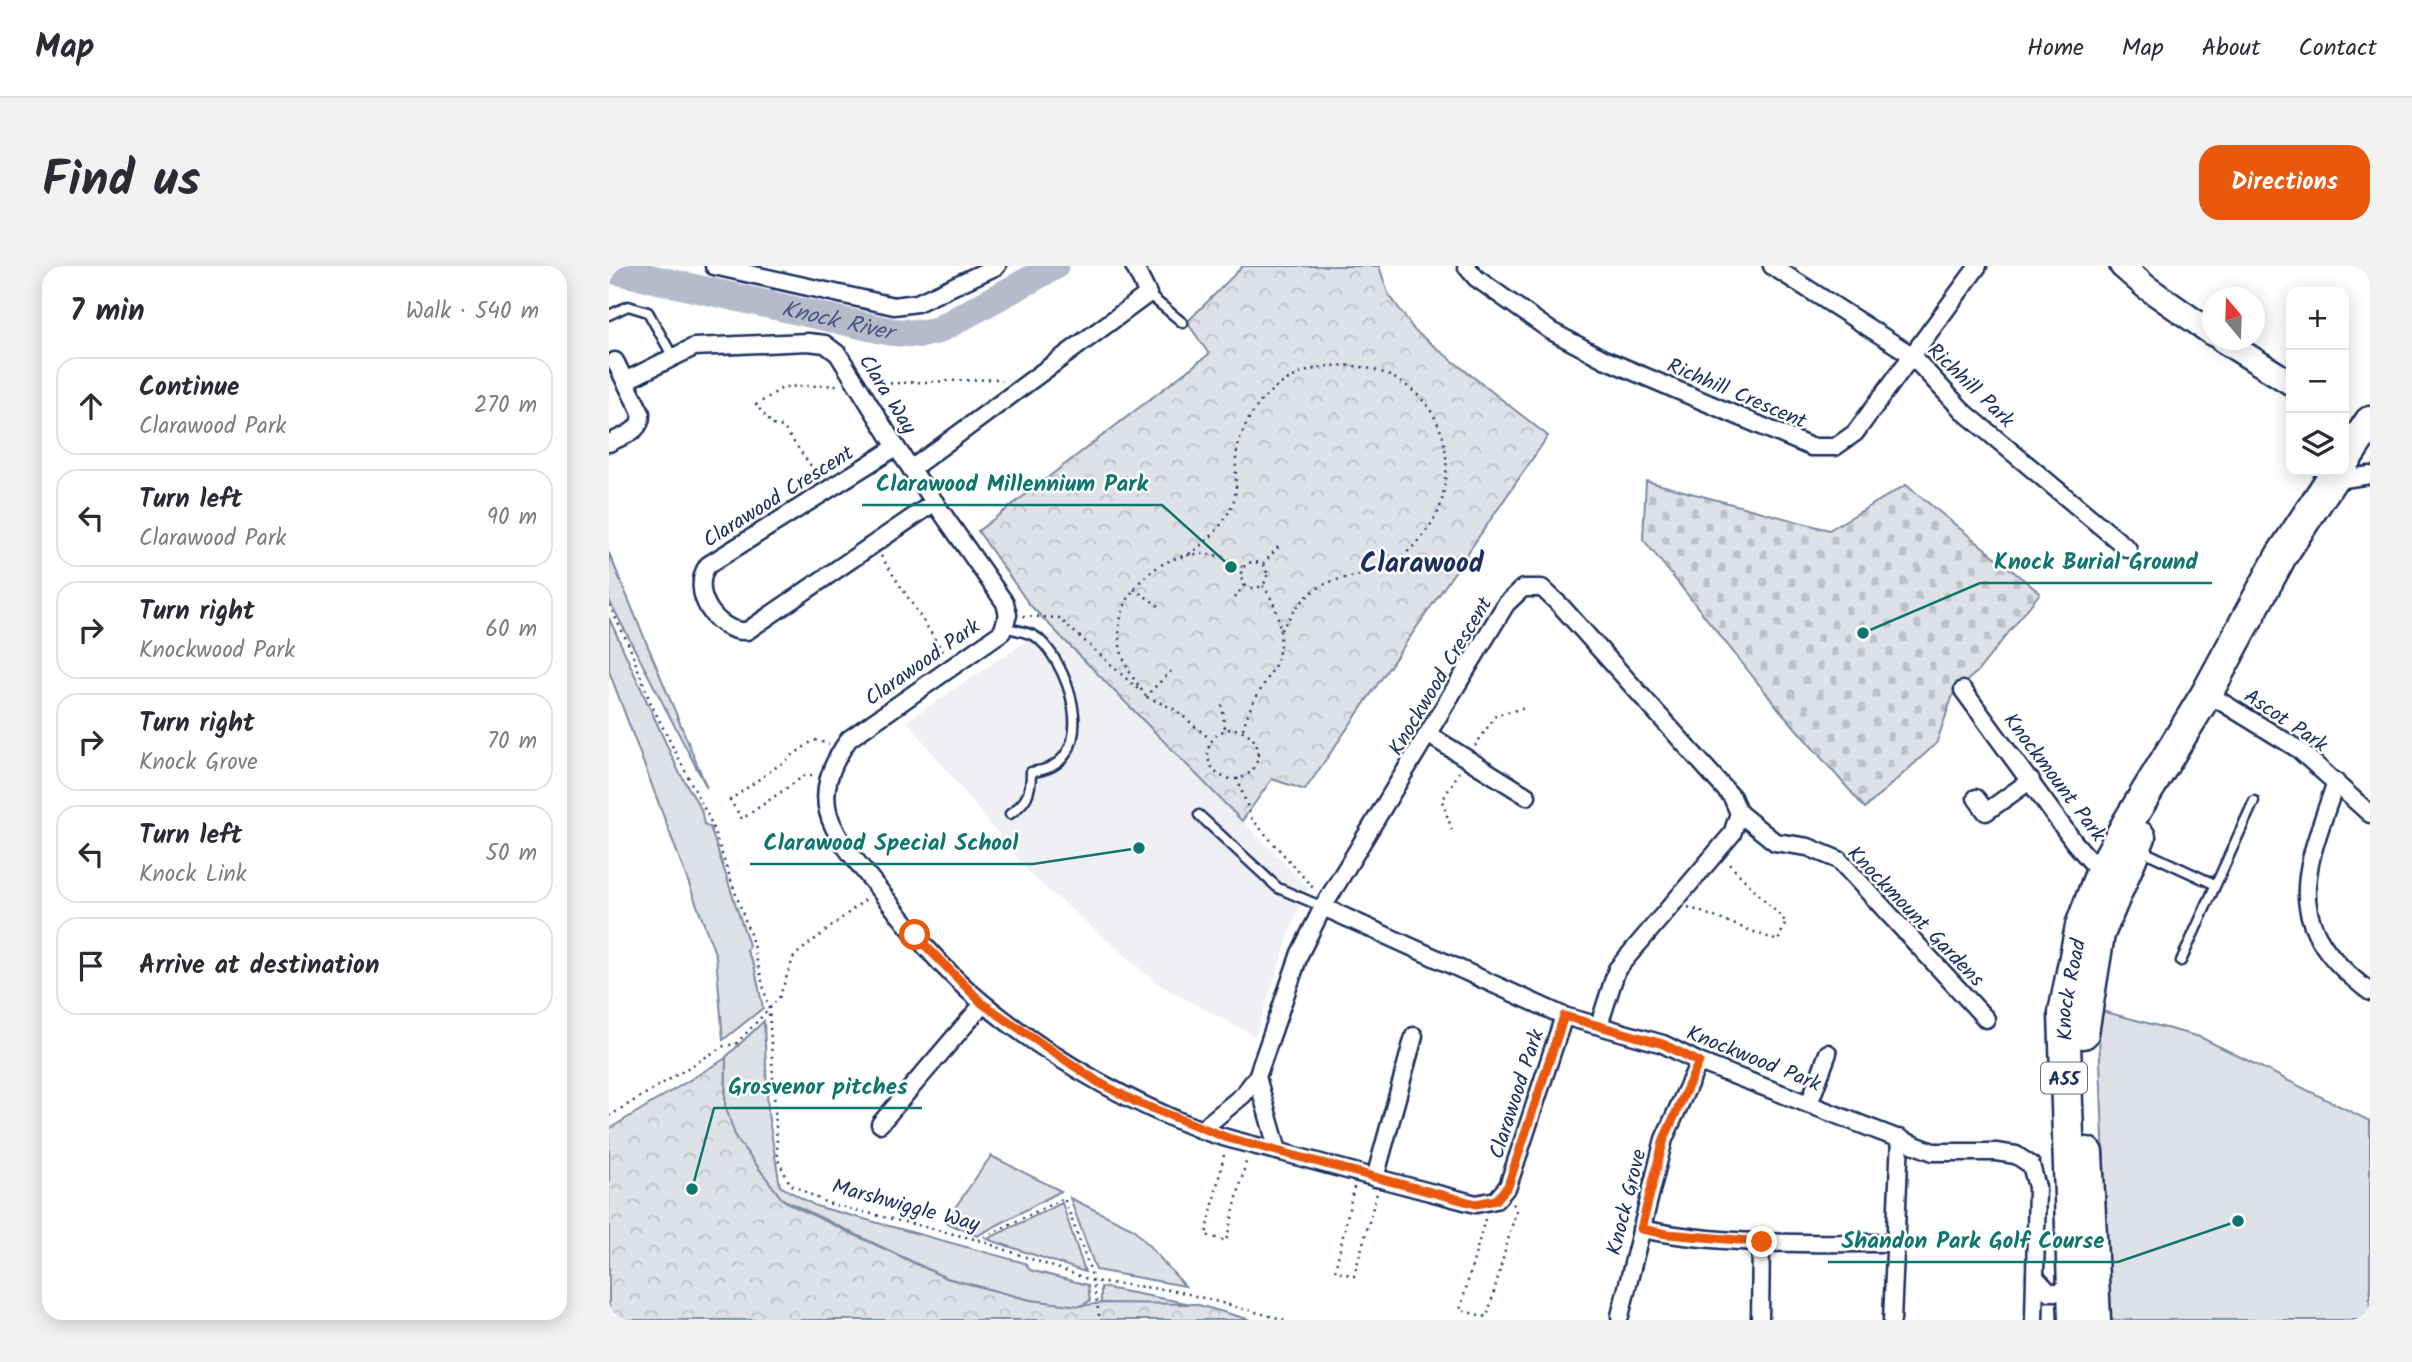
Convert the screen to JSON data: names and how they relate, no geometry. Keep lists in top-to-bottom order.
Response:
{
  "streets": {
    "highway": ["Knock Road", "A55"],
    "street": [
      "Richhill Park",
      "Richhill Crescent",
      "Clara Way",
      "Clarawood Crescent",
      "Clarawood Park",
      "Knockwood Crescent",
      "Ascot Park",
      "Knockmount Park",
      "Knockmount Gardens",
      "Knockwood Park",
      "Knock Grove"
    ],
    "path": ["Marshwiggle Way"]
  },
  "crossings": [
    ["Richhill Park", "Richhill Crescent"],
    ["Clara Way", "Clarawood Crescent"],
    ["Clara Way", "Clarawood Park"],
    ["Clarawood Crescent", "Clarawood Park"],
    ["Clarawood Park", "Knockwood Crescent"],
    ["Clarawood Park", "Knockwood Park"],
    ["Knockwood Crescent", "Knockmount Gardens"],
    ["Knockwood Crescent", "Knockwood Park"],
    ["Ascot Park", "Knock Road"],
    ["Knockmount Park", "Knock Road"],
    ["Knockwood Park", "Knock Grove"]
  ],
  "districts": ["Clarawood"],
  "water": ["Knock River"],
  "places": [
    "Clarawood Millennium Park",
    "Knock Burial Ground",
    "Clarawood Special School",
    "Grosvenor pitches",
    "Shandon Park Golf Course"
  ],
  "north": "top",
  "page": {
    "header": "Map",
    "nav": [
      "Home",
      "Map",
      "About",
      "Contact"
    ],
    "title": "Find us",
    "buttons": "Directions",
    "heading": ["7 min", "Walk · 540 m"],
    "map_buttons": ["+", "−"],
    "list": [
      ["Continue", "Clarawood Park", "270 m"],
      ["Turn left", "Clarawood Park", "90 m"],
      ["Turn right", "Knockwood Park", "60 m"],
      ["Turn right", "Knock Grove", "70 m"],
      ["Turn left", "Knock Link", "50 m"],
      "Arrive at destination"
    ]
  }
}
